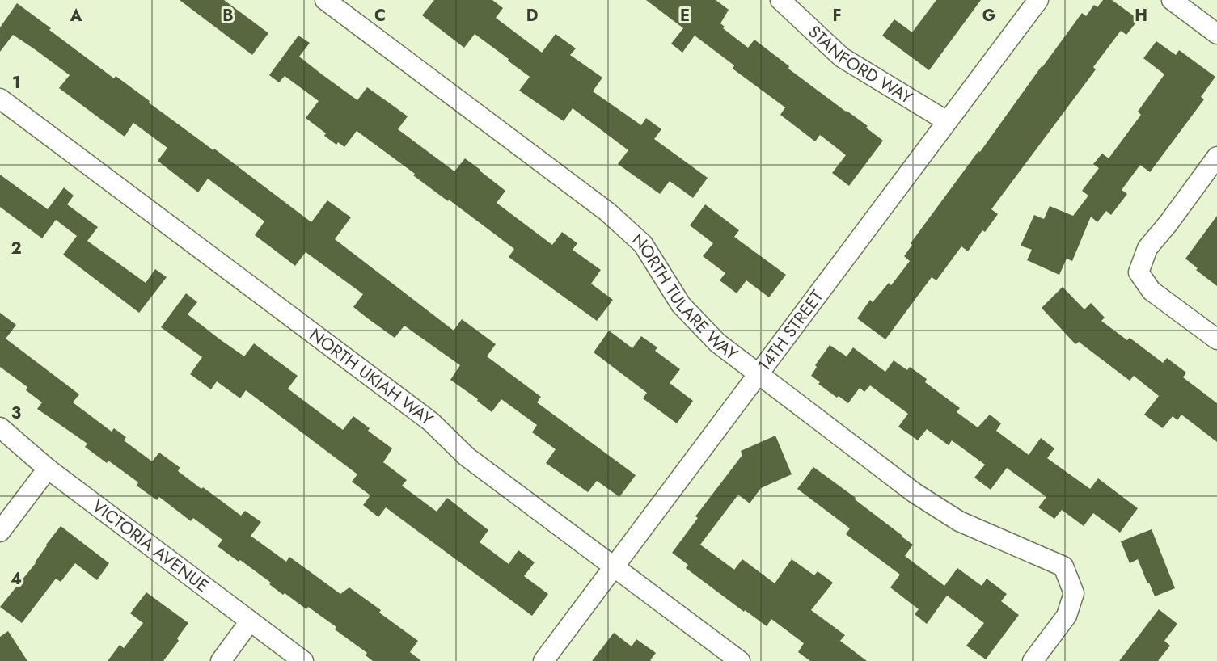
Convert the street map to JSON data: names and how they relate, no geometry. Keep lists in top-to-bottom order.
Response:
{
  "streets": {
    "street": [
      "STANFORD WAY",
      "NORTH TULARE WAY",
      "14TH STREET",
      "NORTH UKIAH WAY",
      "VICTORIA AVENUE"
    ]
  },
  "crossings": [
    ["STANFORD WAY", "14TH STREET"],
    ["NORTH TULARE WAY", "14TH STREET"],
    ["14TH STREET", "NORTH UKIAH WAY"]
  ],
  "grid": {
    "columns": [
      "A",
      "B",
      "C",
      "D",
      "E",
      "F",
      "G",
      "H"
    ],
    "rows": [
      "1",
      "2",
      "3",
      "4"
    ]
  }
}
